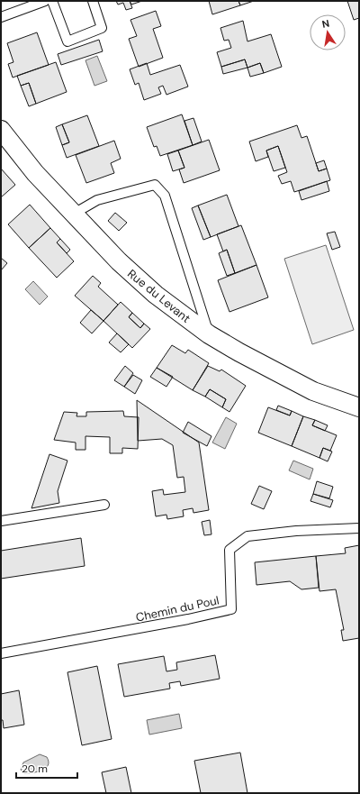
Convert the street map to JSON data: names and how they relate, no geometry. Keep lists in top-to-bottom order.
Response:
{
  "streets": {
    "street": ["Rue du Levant"],
    "lane": ["Chemin du Poul"]
  },
  "scale_bar": "20 m",
  "north": "top"
}
